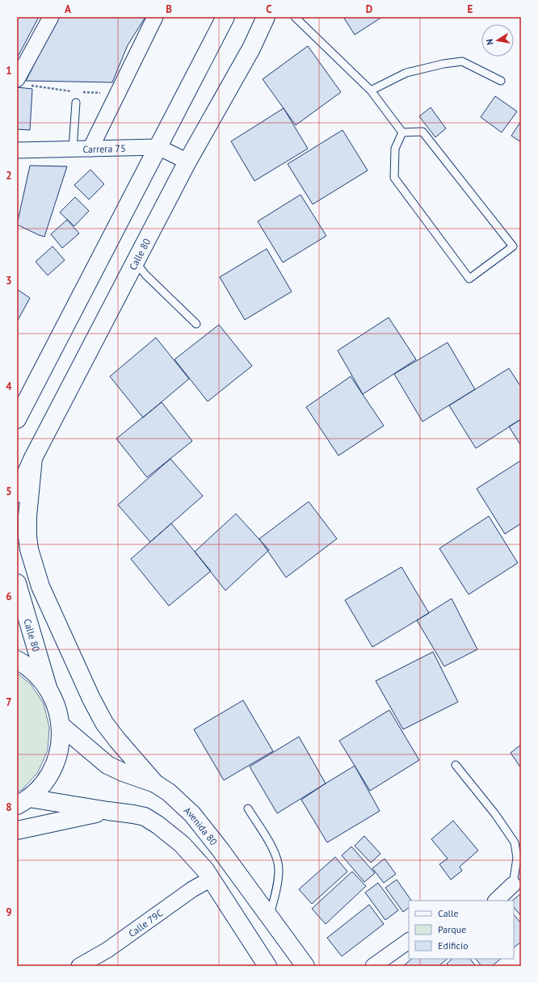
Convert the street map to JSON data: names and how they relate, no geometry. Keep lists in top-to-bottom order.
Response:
{
  "streets": {
    "main road": ["Calle 80", "Avenida 80"],
    "street": ["Carrera 75", "Calle 79C"]
  },
  "crossings": [
    ["Carrera 75", "Calle 80"]
  ],
  "legend": ["Calle", "Parque", "Edificio"],
  "north": "left",
  "grid": {
    "columns": [
      "A",
      "B",
      "C",
      "D",
      "E"
    ],
    "rows": [
      "1",
      "2",
      "3",
      "4",
      "5",
      "6",
      "7",
      "8",
      "9"
    ]
  }
}
